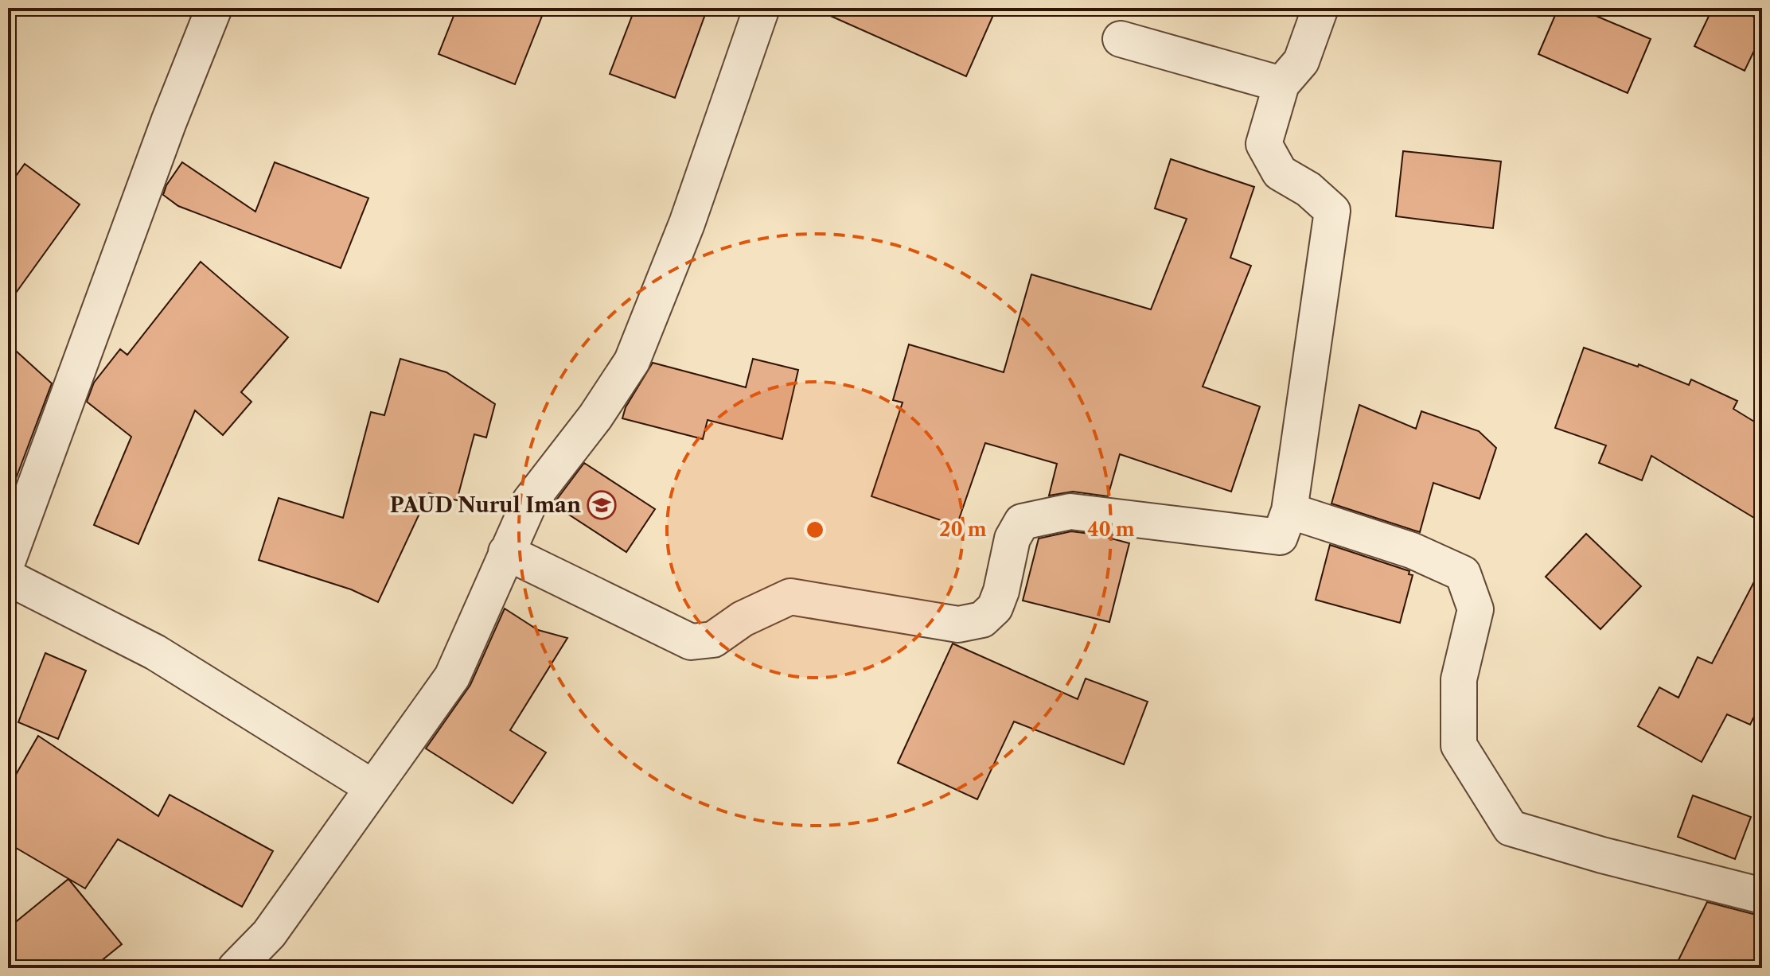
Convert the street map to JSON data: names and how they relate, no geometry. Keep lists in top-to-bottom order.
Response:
{
  "places": {
    "school or university": ["PAUD Nurul Iman"]
  },
  "rings": ["20 m", "40 m"]
}
